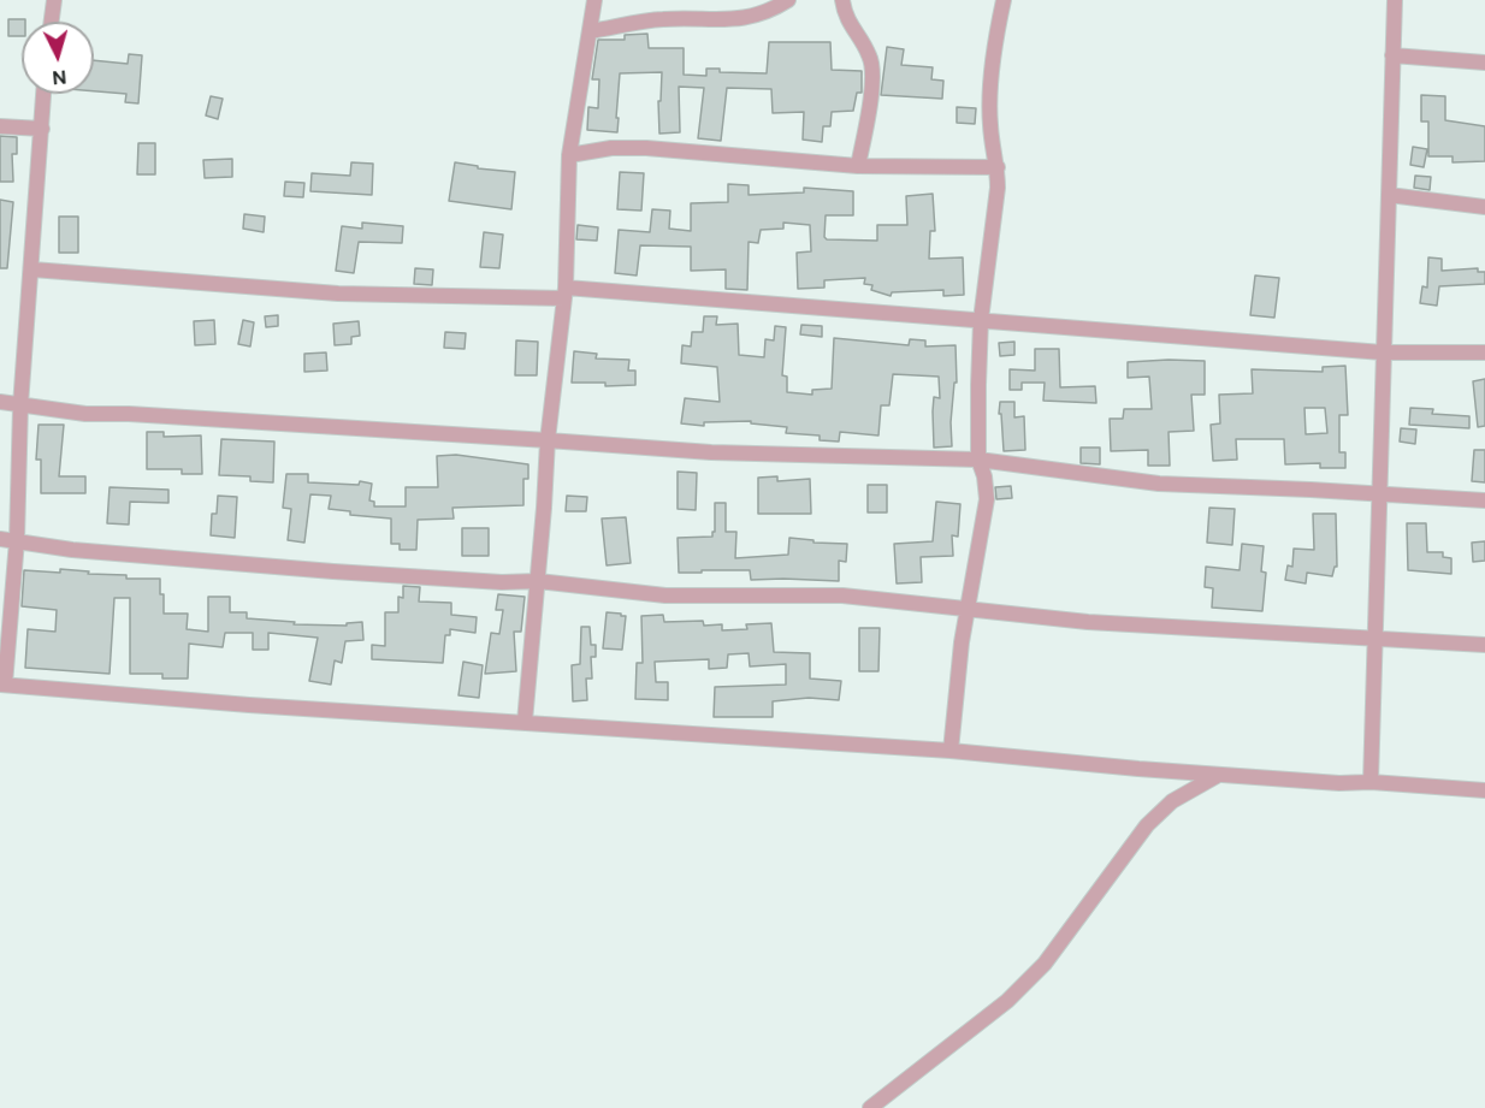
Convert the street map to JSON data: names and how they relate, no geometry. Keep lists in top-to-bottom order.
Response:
{
  "north": "bottom"
}
